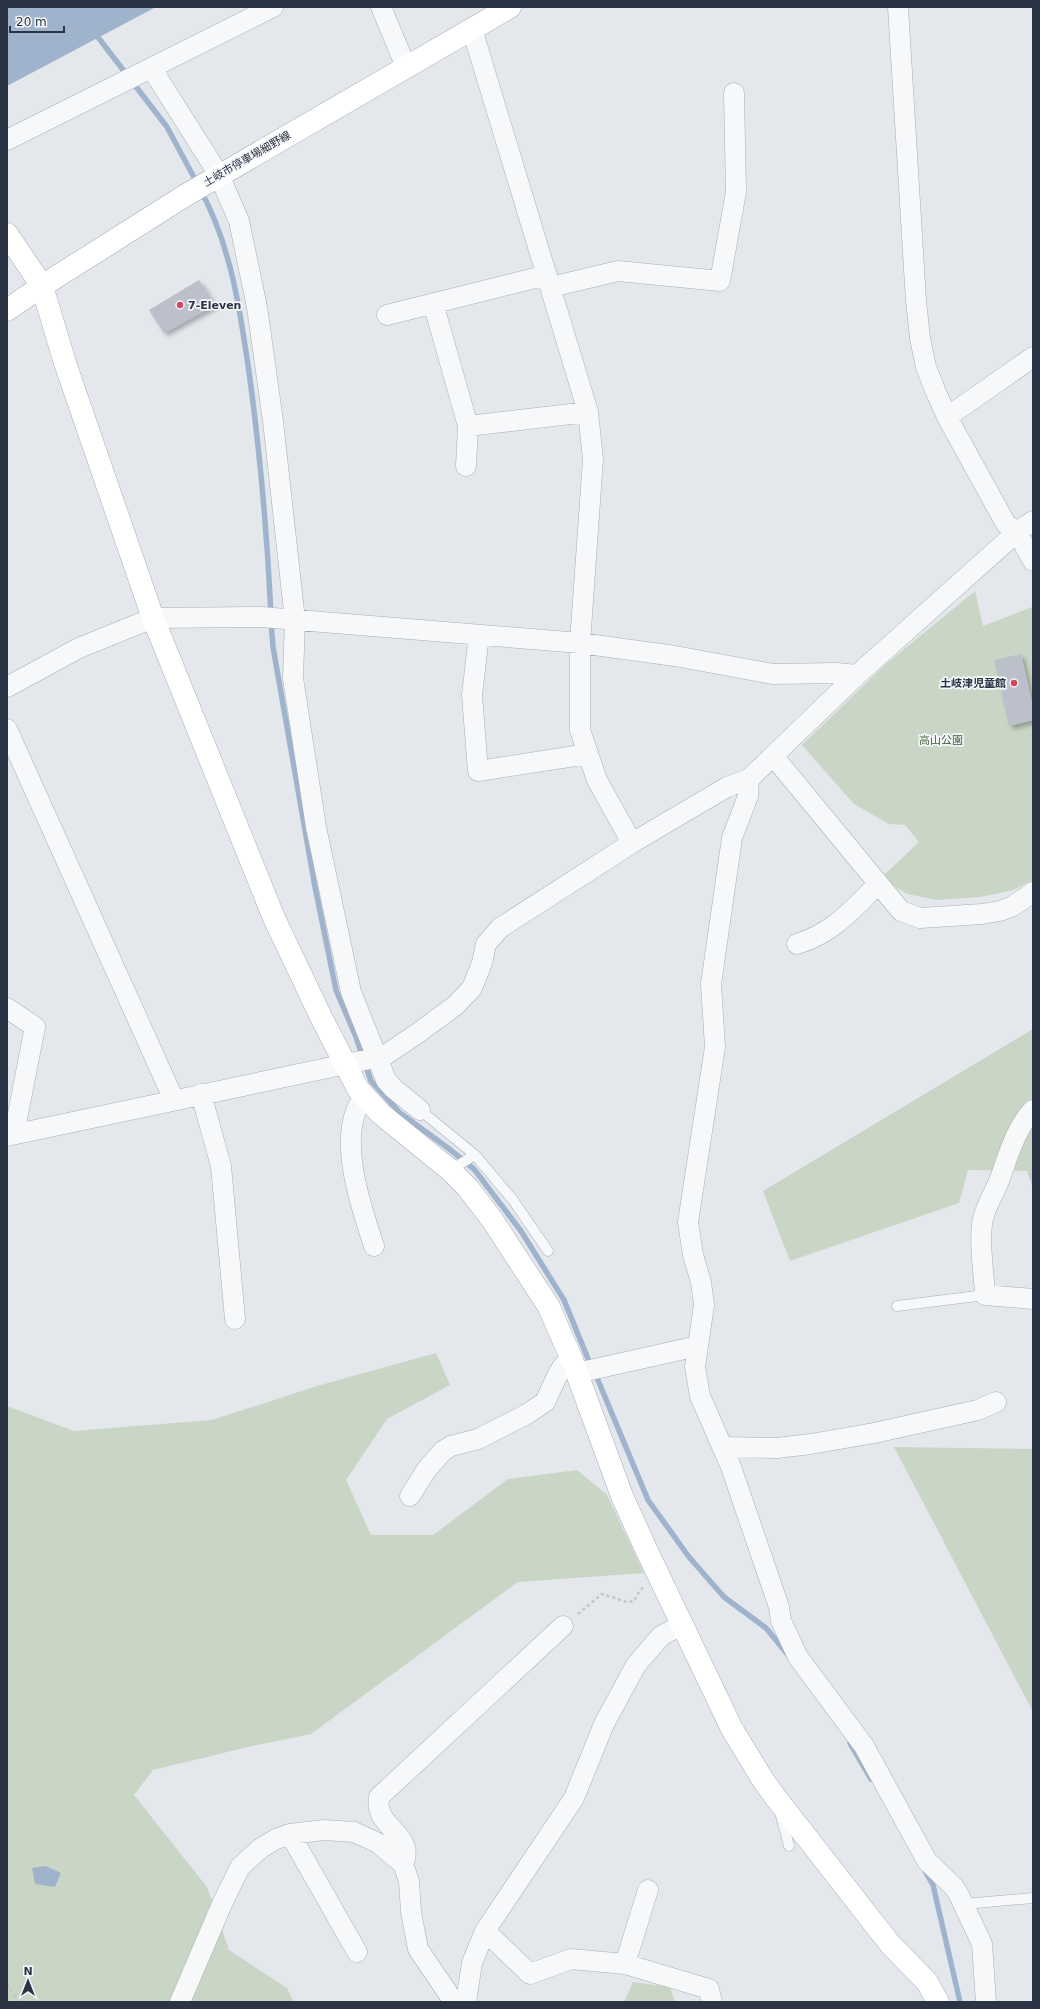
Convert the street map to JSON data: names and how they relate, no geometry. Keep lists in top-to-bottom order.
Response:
{
  "streets": {
    "street": ["土岐市停車場細野線"]
  },
  "parks": ["高山公園"],
  "places": ["7-Eleven", "土岐津児童館"],
  "scale_bar": "20 m",
  "north": "top"
}
